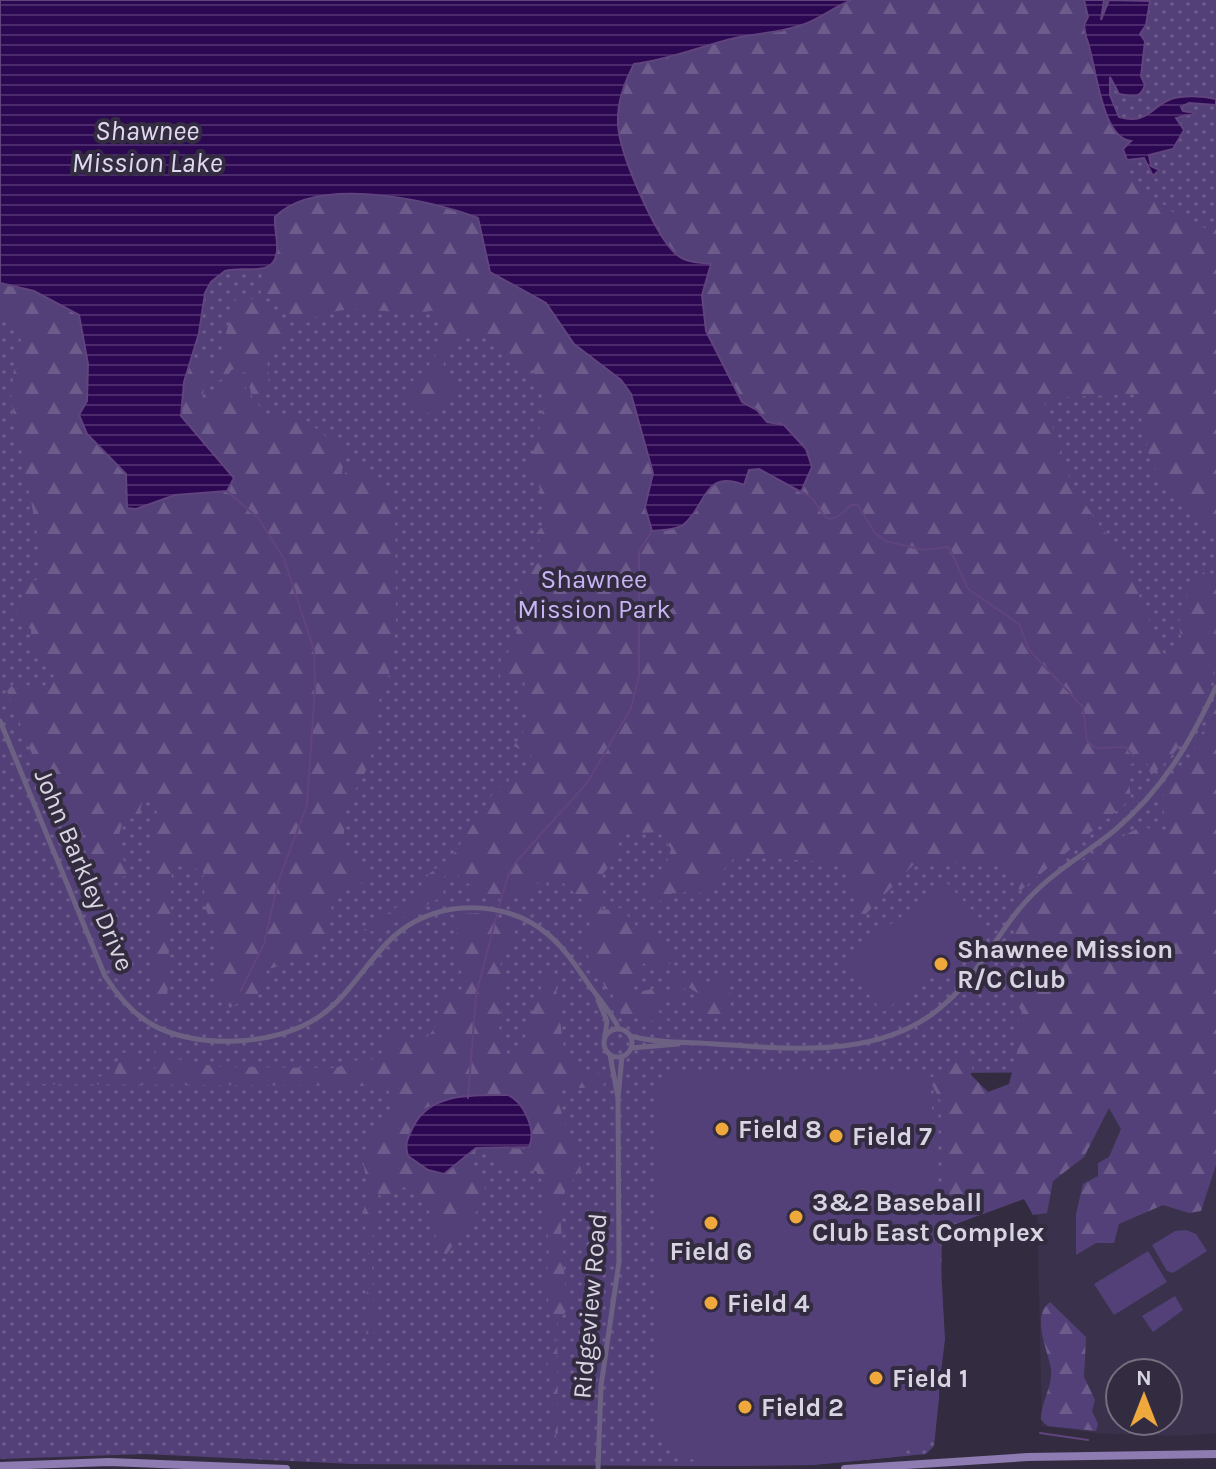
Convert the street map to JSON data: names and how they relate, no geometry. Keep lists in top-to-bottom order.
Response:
{
  "streets": {
    "street": ["John Barkley Drive", "Ridgeview Road"]
  },
  "water": ["Shawnee Mission Lake"],
  "parks": ["Shawnee Mission Park"],
  "places": [
    "Shawnee Mission R/C Club",
    "Field 8",
    "Field 7",
    "3&2 Baseball Club East Complex",
    "Field 6",
    "Field 4",
    "Field 1",
    "Field 2"
  ],
  "north": "top"
}
